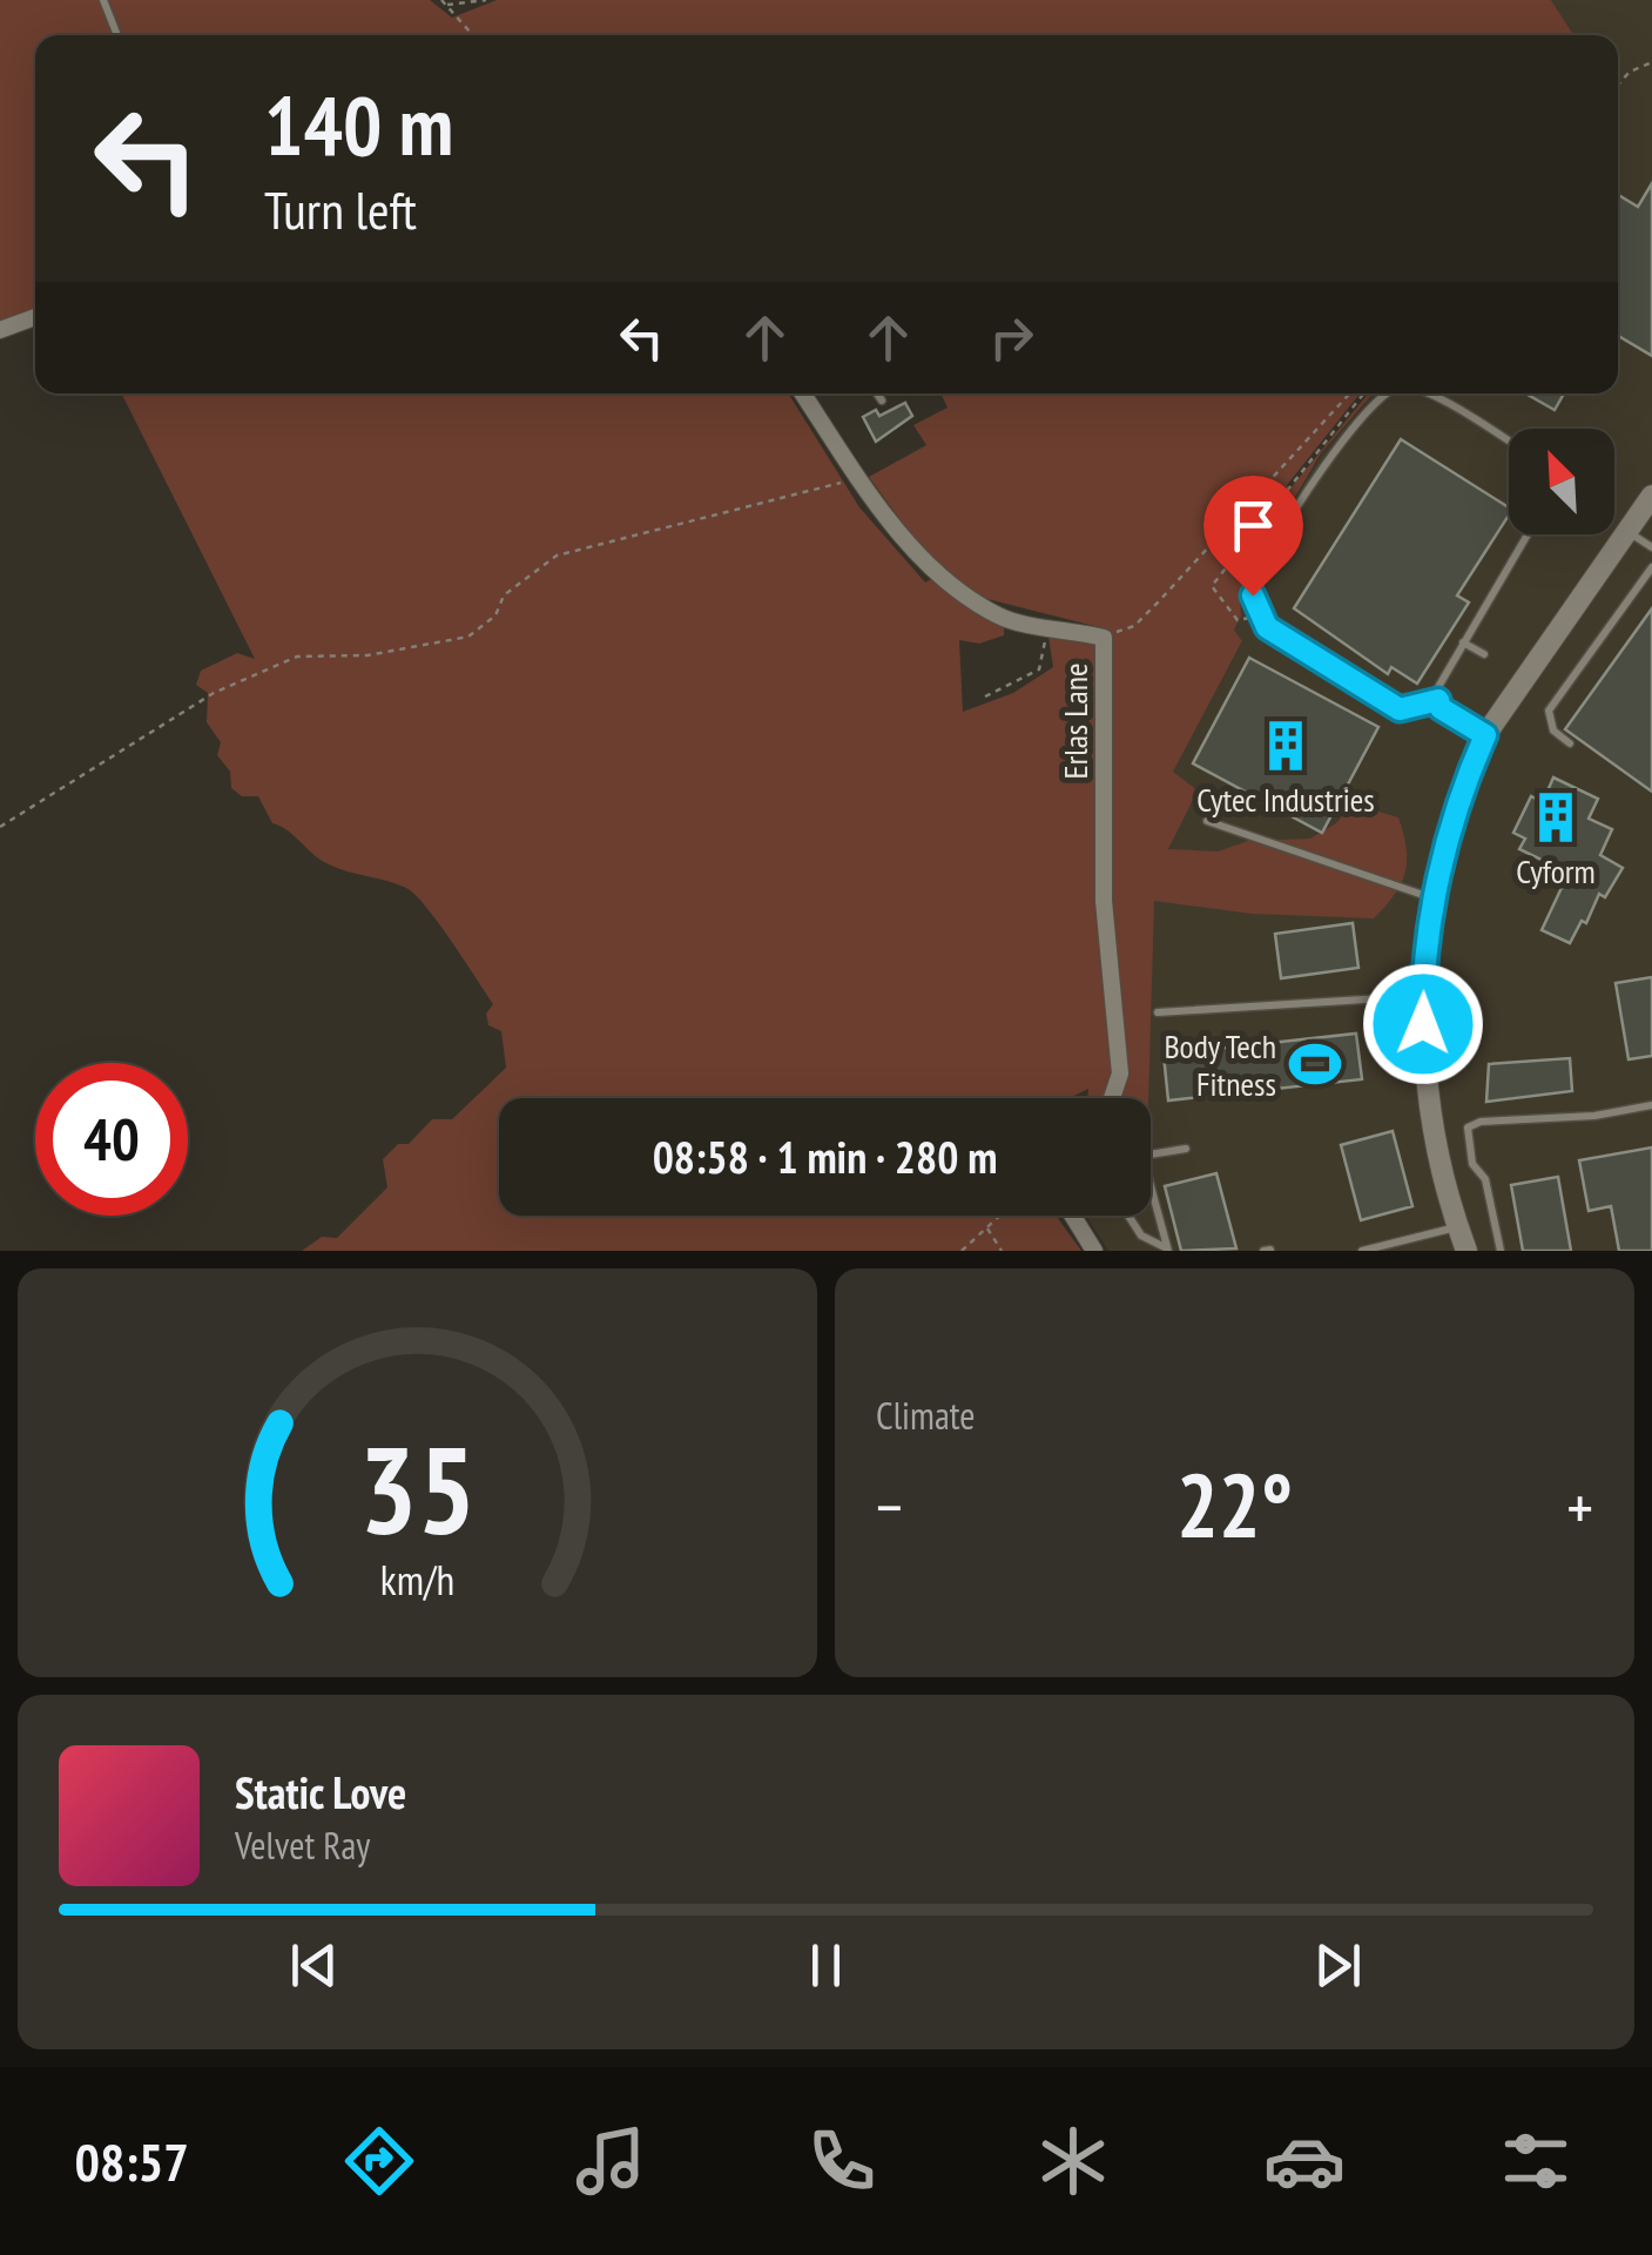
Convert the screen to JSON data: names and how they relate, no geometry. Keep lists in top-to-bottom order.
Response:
{
  "streets": {
    "street": ["Erlas Lane"]
  },
  "places": {
    "building": ["Cytec Industries", "Cyform"],
    "sports": ["Body Tech Fitness"]
  },
  "north": "top left",
  "page": {
    "turn": ["140 m", "Turn left"],
    "limit": "40",
    "trip": "08:58 · 1 min · 280 m",
    "tile": "Climate",
    "heat": ["−", "22°", "+"],
    "song": ["Static Love", "Velvet Ray"],
    "tabs": "08:57",
    "gauge": ["35", "km/h"]
  }
}
